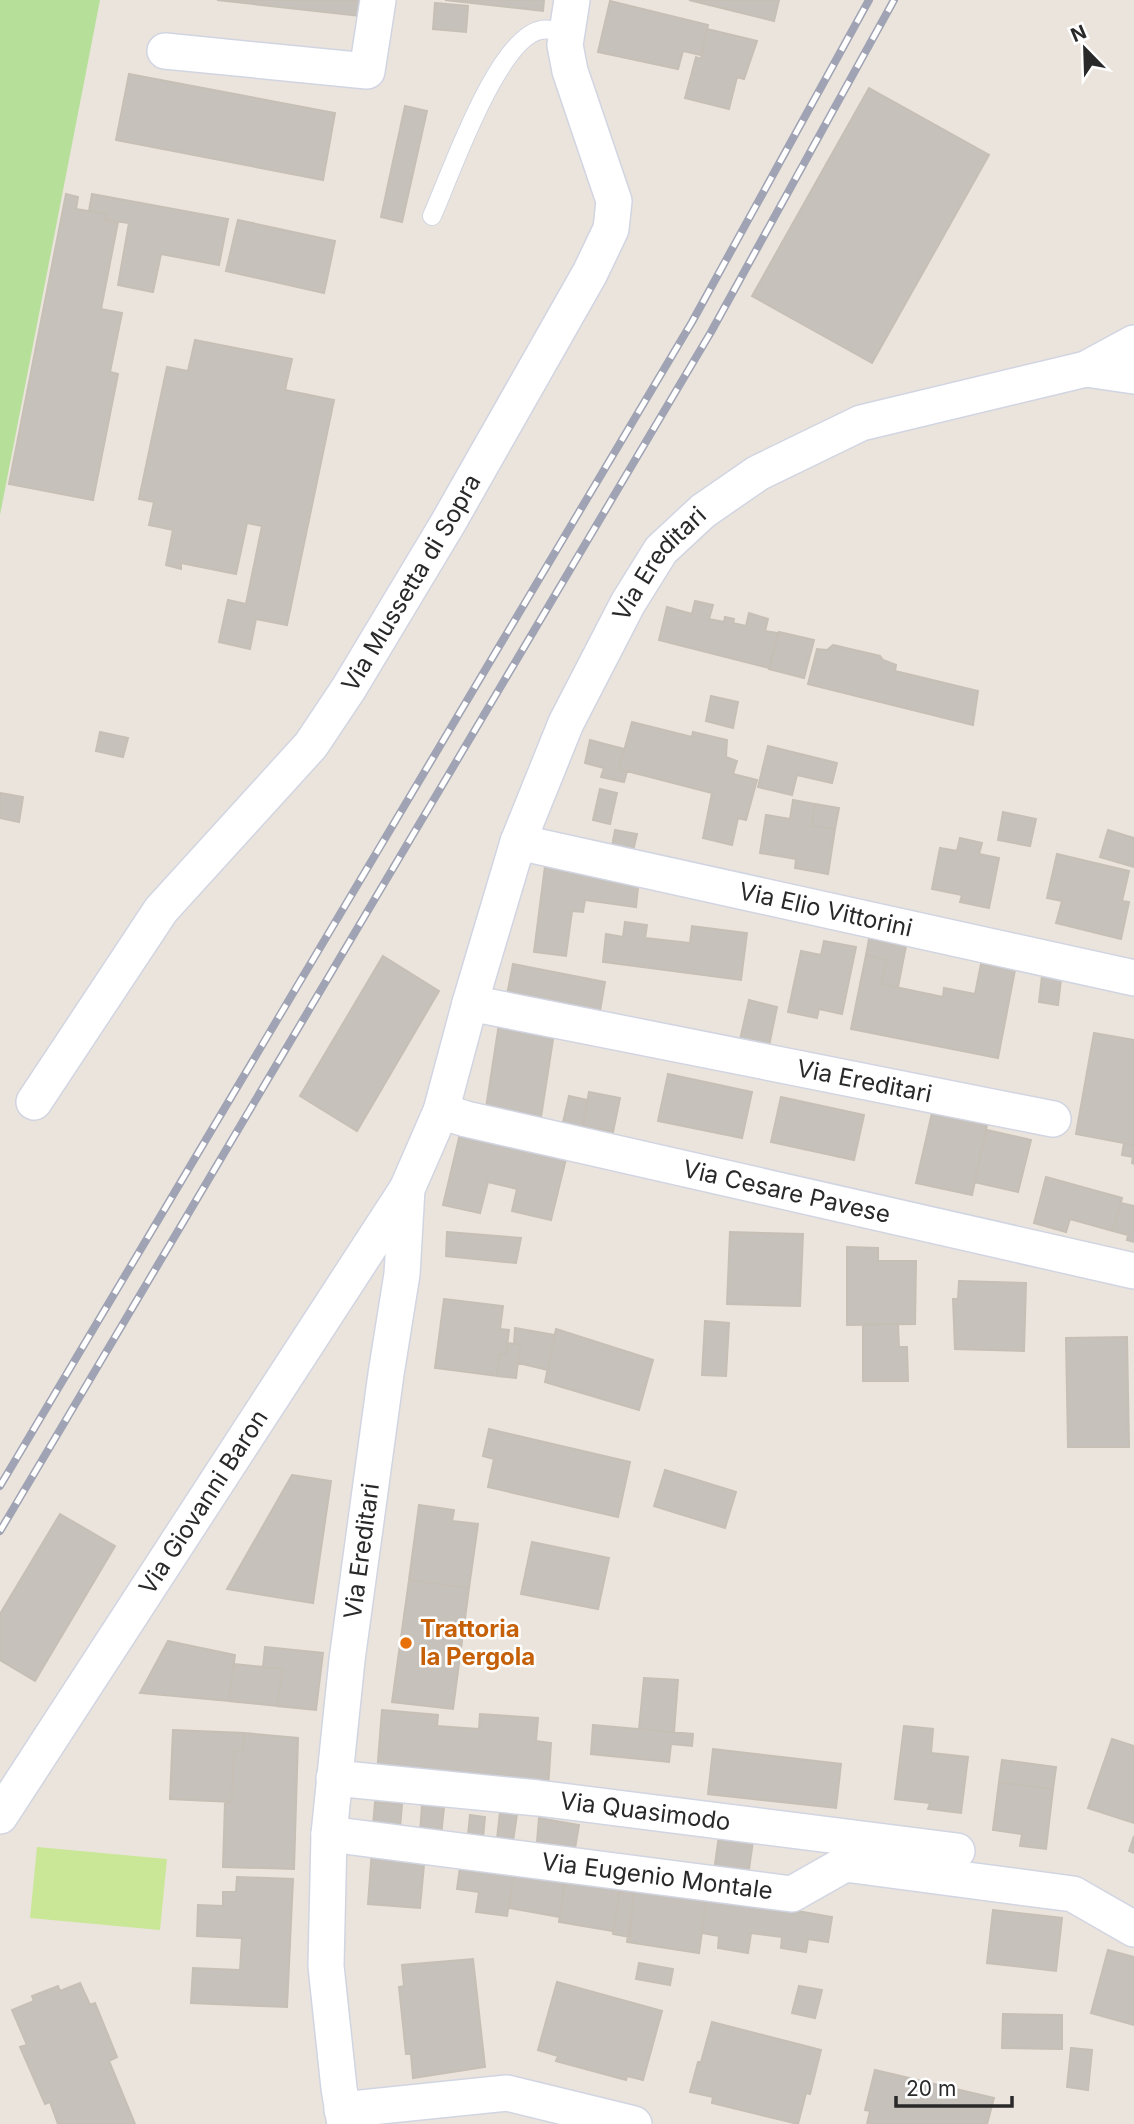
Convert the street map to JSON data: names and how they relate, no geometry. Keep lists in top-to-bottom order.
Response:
{
  "streets": {
    "street": [
      "Via Ereditari",
      "Via Mussetta di Sopra",
      "Via Elio Vittorini",
      "Via Cesare Pavese",
      "Via Giovanni Baron",
      "Via Quasimodo",
      "Via Eugenio Montale"
    ]
  },
  "crossings": [
    ["Via Ereditari", "Via Elio Vittorini"],
    ["Via Ereditari", "Via Cesare Pavese"],
    ["Via Ereditari", "Via Giovanni Baron"],
    ["Via Ereditari", "Via Quasimodo"],
    ["Via Ereditari", "Via Eugenio Montale"]
  ],
  "places": ["Trattoria la Pergola"],
  "scale_bar": "20 m",
  "north": "top left"
}
